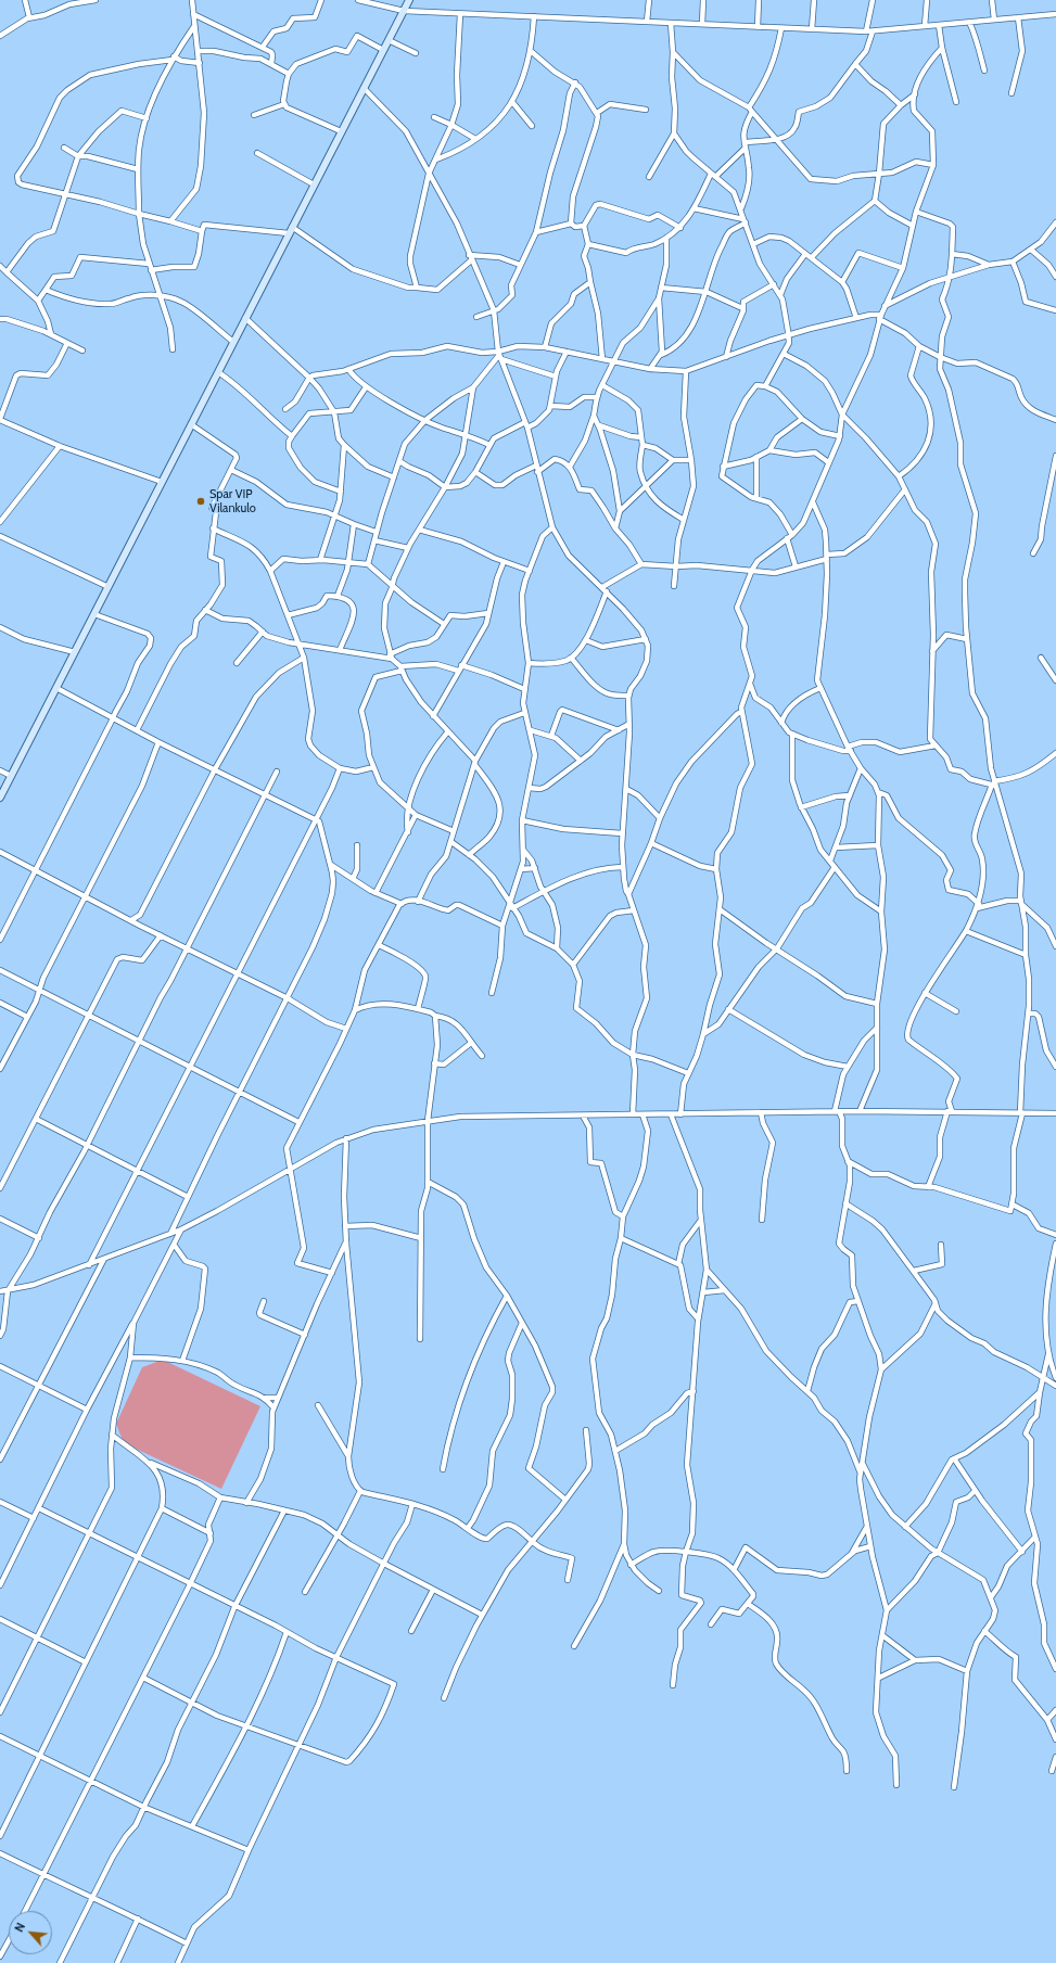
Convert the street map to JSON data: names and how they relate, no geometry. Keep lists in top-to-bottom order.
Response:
{
  "places": ["Spar VIP Vilankulo"],
  "north": "top left"
}
